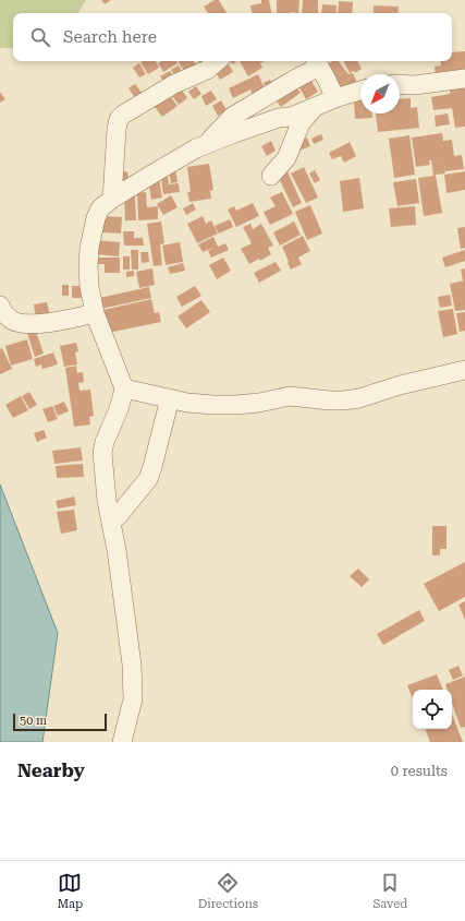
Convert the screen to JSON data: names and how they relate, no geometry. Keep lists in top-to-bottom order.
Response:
{
  "scale_bar": "50 m",
  "north": "bottom left",
  "page": {
    "search": "Search here",
    "scale": "50 m",
    "heading": ["Nearby", "0 results"],
    "nav": ["Map", "Directions", "Saved"]
  }
}
